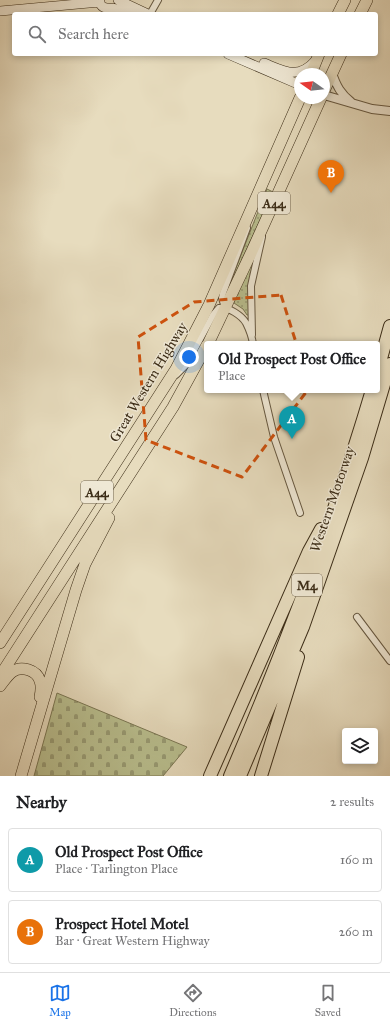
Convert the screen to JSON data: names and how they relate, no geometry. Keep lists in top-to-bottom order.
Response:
{
  "streets": {
    "highway": [
      "A44",
      "Great Western Highway",
      "Western Motorway",
      "M4"
    ]
  },
  "north": "left",
  "page": {
    "search": "Search here",
    "pins": ["B", "A"],
    "popup": ["Old Prospect Post Office", "Place"],
    "heading": ["Nearby", "2 results"],
    "list": [
      {
        "mark": "A",
        "name": "Old Prospect Post Office",
        "note": "Place · Tarlington Place",
        "value": "160 m"
      },
      {
        "mark": "B",
        "name": "Prospect Hotel Motel",
        "note": "Bar · Great Western Highway",
        "value": "260 m"
      }
    ],
    "nav": ["Map", "Directions", "Saved"]
  }
}
